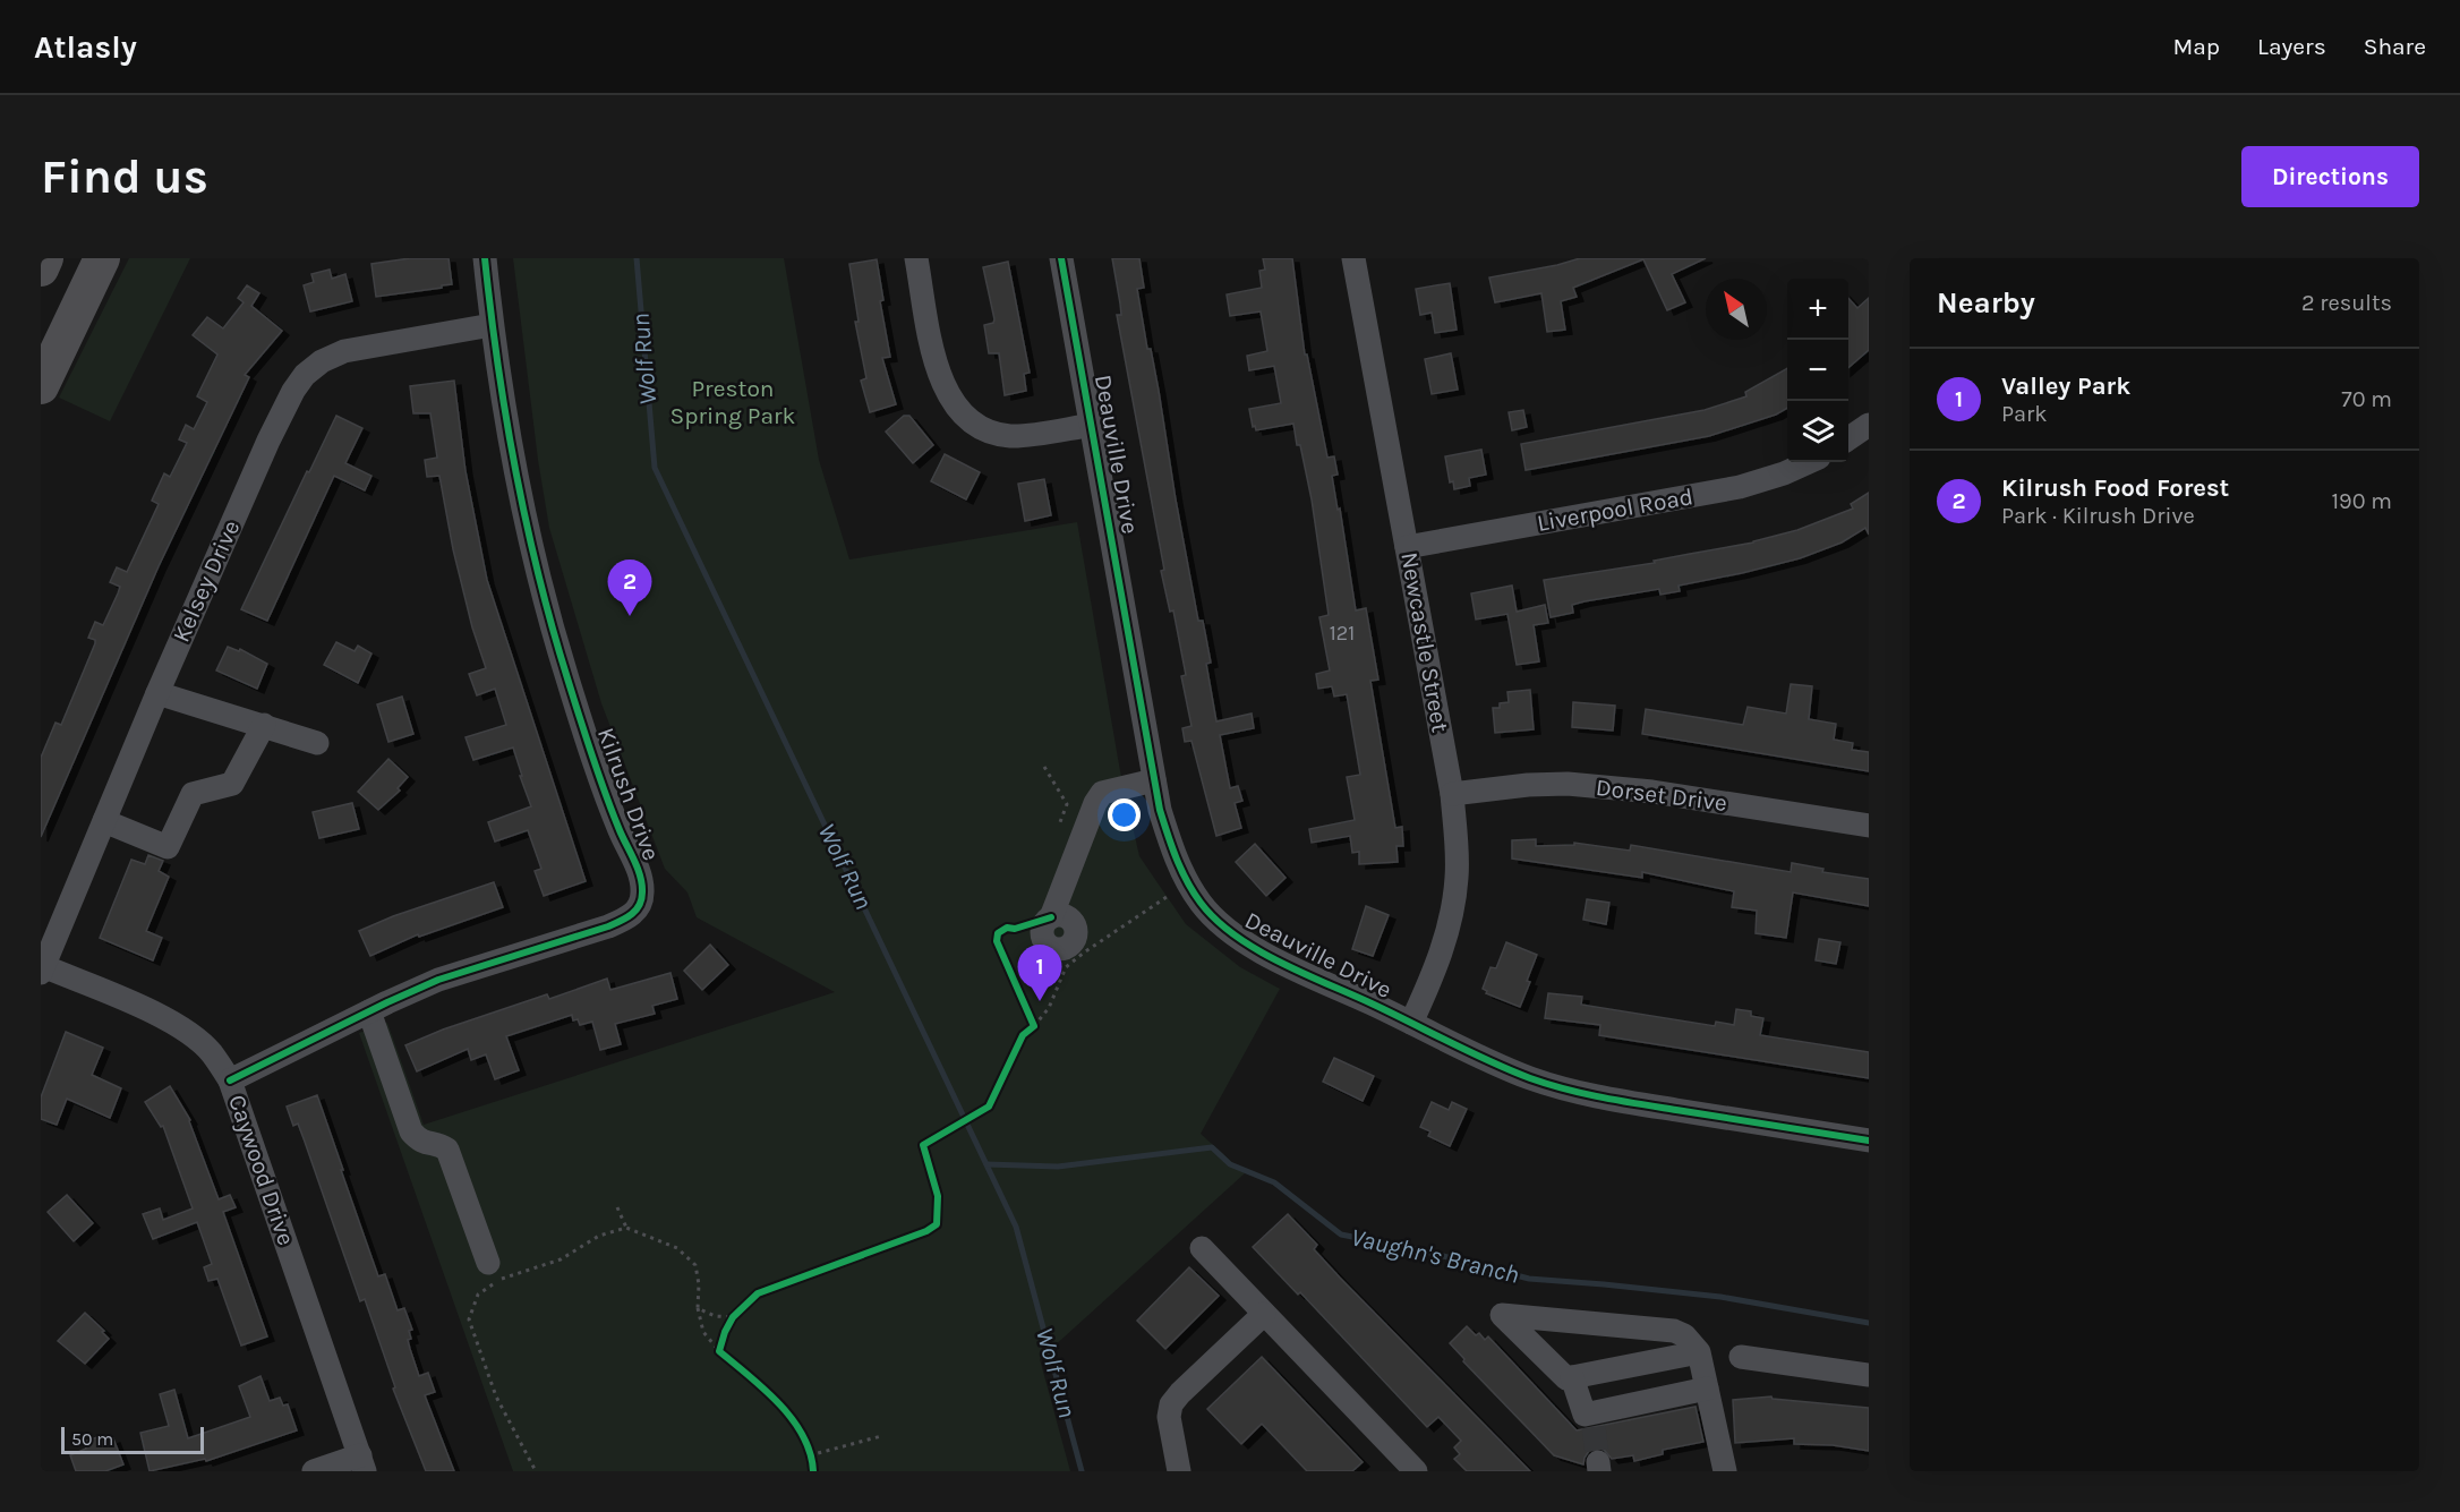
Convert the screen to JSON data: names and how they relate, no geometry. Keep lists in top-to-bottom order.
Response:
{
  "streets": {
    "street": [
      "Deauville Drive",
      "Liverpool Road",
      "Kelsey Drive",
      "Newcastle Street",
      "Kilrush Drive",
      "Dorset Drive",
      "Caywood Drive"
    ]
  },
  "crossings": [
    ["Deauville Drive", "Newcastle Street"],
    ["Liverpool Road", "Newcastle Street"],
    ["Kelsey Drive", "Kilrush Drive"],
    ["Kelsey Drive", "Caywood Drive"],
    ["Newcastle Street", "Dorset Drive"],
    ["Kilrush Drive", "Caywood Drive"]
  ],
  "water": ["Wolf Run", "Vaughn's Branch"],
  "parks": ["Preston Spring Park"],
  "house_numbers": ["121"],
  "scale_bar": "50 m",
  "north": "top left",
  "page": {
    "header": "Atlasly",
    "nav": ["Map", "Layers", "Share"],
    "buttons": "Directions",
    "title": "Find us",
    "heading": ["Nearby", "2 results"],
    "map_buttons": ["+", "−"],
    "list": [
      {
        "mark": "1",
        "name": "Valley Park",
        "note": "Park",
        "value": "70 m"
      },
      {
        "mark": "2",
        "name": "Kilrush Food Forest",
        "note": "Park · Kilrush Drive",
        "value": "190 m"
      }
    ],
    "pins": ["2", "1"],
    "scale": "50 m"
  }
}
